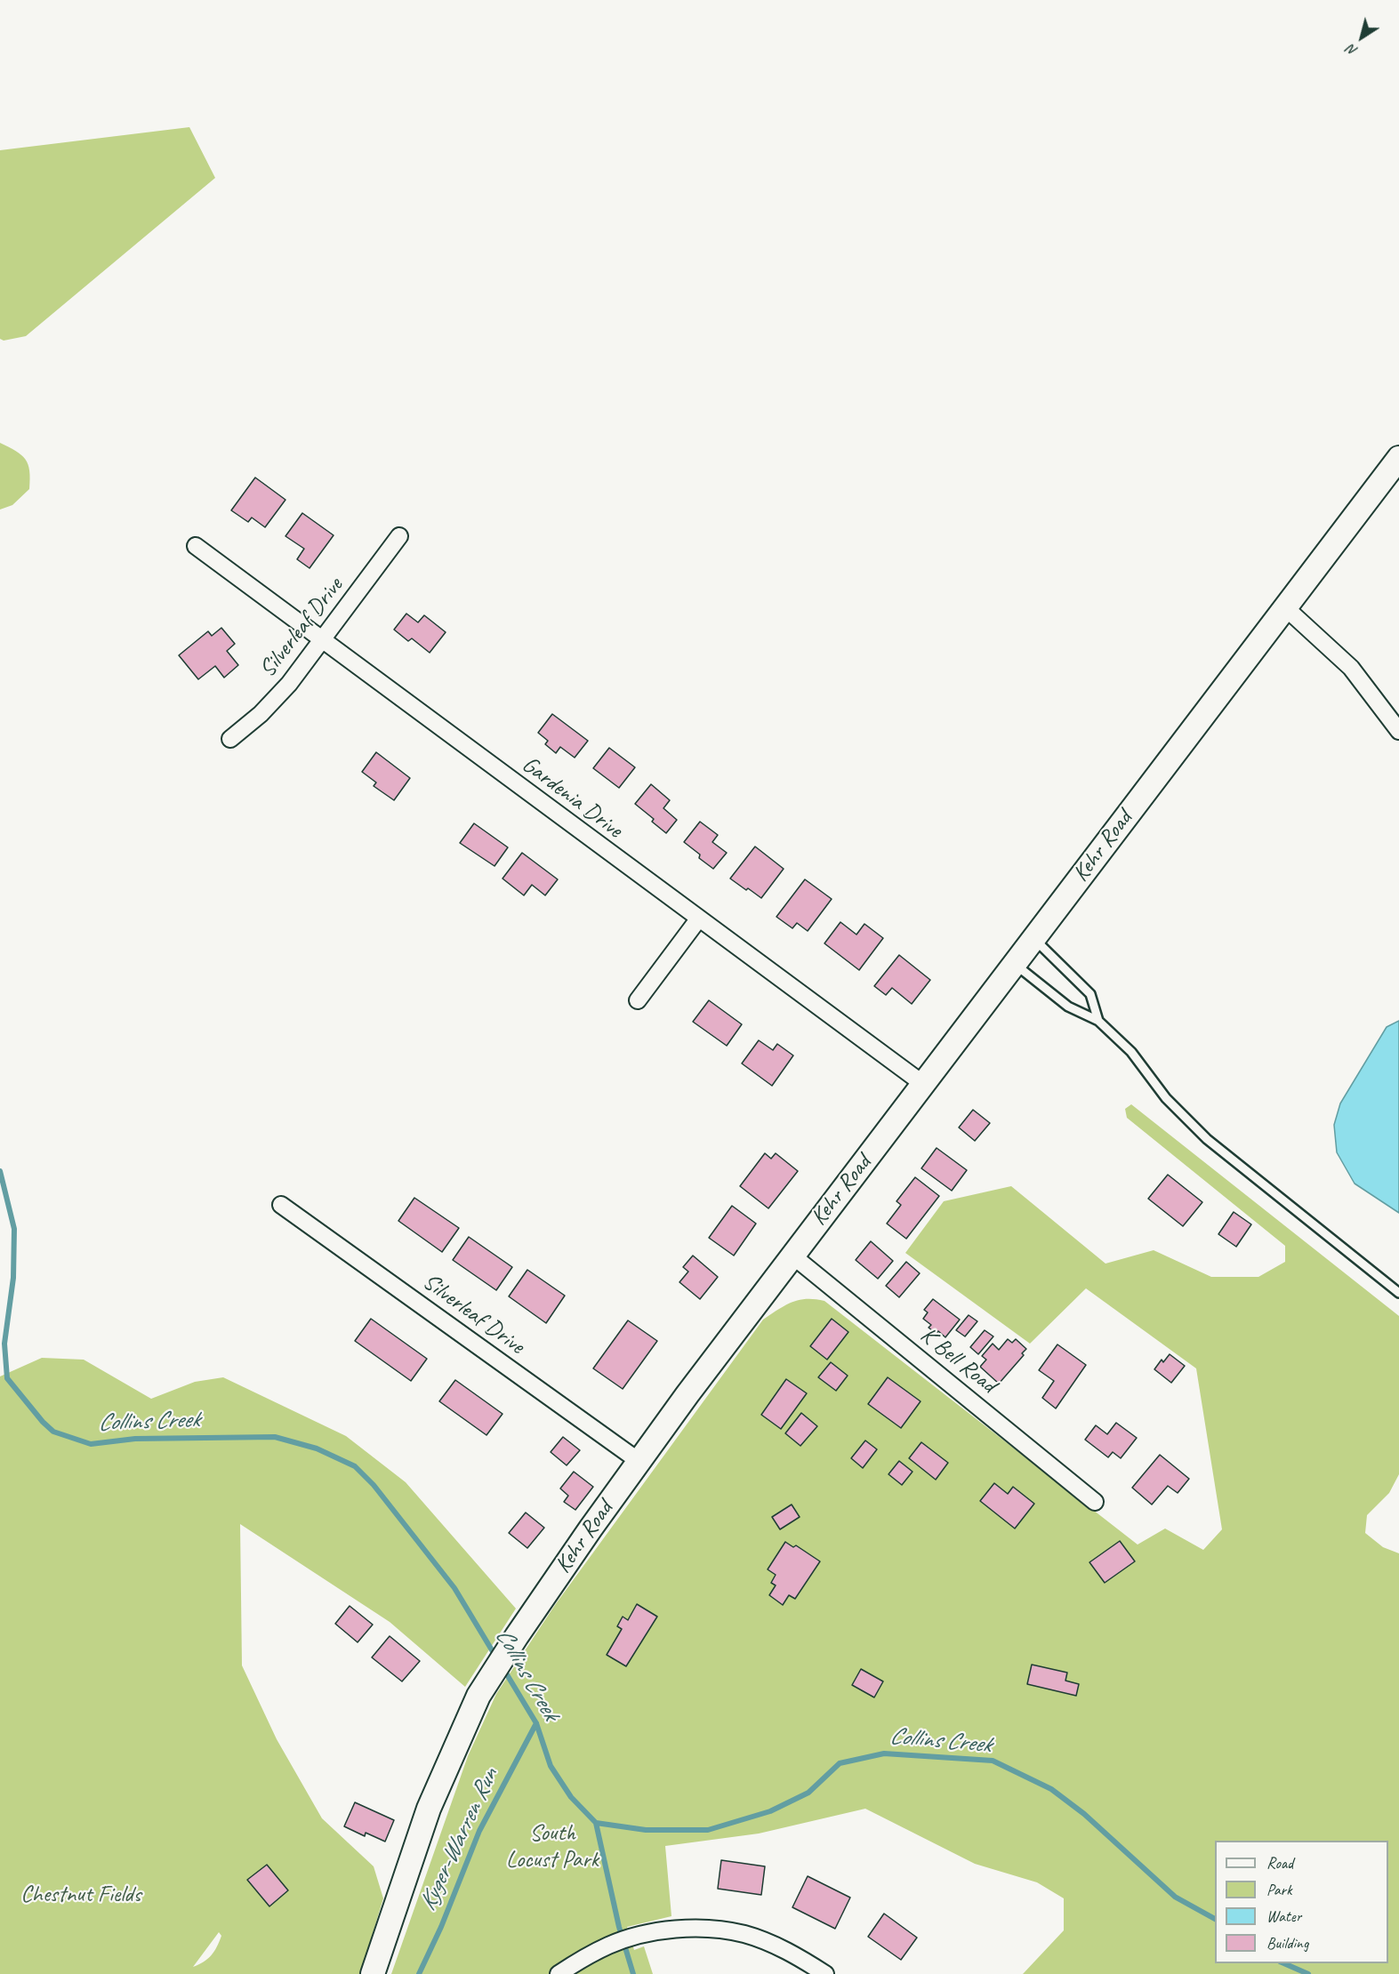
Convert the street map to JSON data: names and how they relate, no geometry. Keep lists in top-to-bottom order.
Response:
{
  "streets": {
    "street": [
      "Silverleaf Drive",
      "Gardenia Drive",
      "Kehr Road",
      "K Bell Road"
    ]
  },
  "crossings": [
    ["Silverleaf Drive", "Gardenia Drive"],
    ["Silverleaf Drive", "Kehr Road"],
    ["Gardenia Drive", "Kehr Road"],
    ["Kehr Road", "K Bell Road"]
  ],
  "water": ["Collins Creek", "Kyger-Warren Run"],
  "parks": ["South Locust Park", "Chestnut Fields"],
  "legend": [
    "Road",
    "Park",
    "Water",
    "Building"
  ],
  "north": "bottom left"
}
